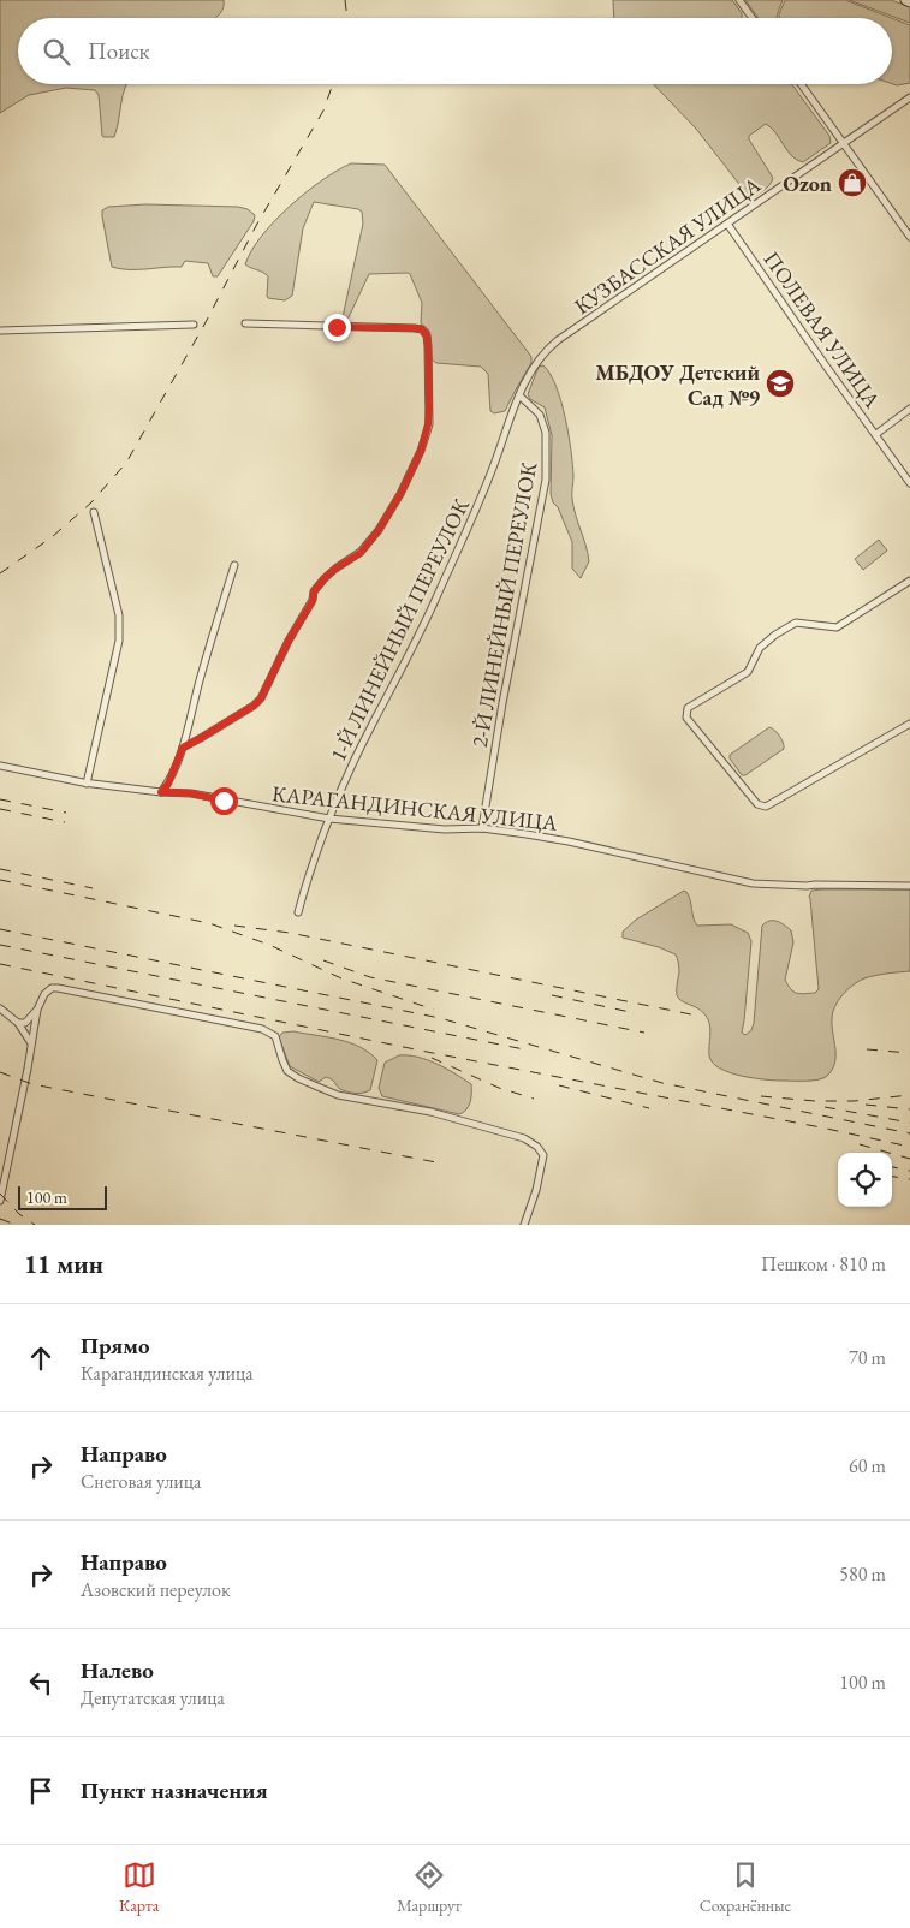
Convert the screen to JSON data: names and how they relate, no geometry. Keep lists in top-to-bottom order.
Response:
{
  "streets": {
    "street": [
      "КУЗБАССКАЯ УЛИЦА",
      "ПОЛЕВАЯ УЛИЦА",
      "2-Й ЛИНЕЙНЫЙ ПЕРЕУЛОК",
      "1-Й ЛИНЕЙНЫЙ ПЕРЕУЛОК",
      "КАРАГАНДИНСКАЯ УЛИЦА"
    ]
  },
  "crossings": [
    ["КУЗБАССКАЯ УЛИЦА", "ПОЛЕВАЯ УЛИЦА"],
    ["КУЗБАССКАЯ УЛИЦА", "2-Й ЛИНЕЙНЫЙ ПЕРЕУЛОК"],
    ["КУЗБАССКАЯ УЛИЦА", "1-Й ЛИНЕЙНЫЙ ПЕРЕУЛОК"],
    ["2-Й ЛИНЕЙНЫЙ ПЕРЕУЛОК", "1-Й ЛИНЕЙНЫЙ ПЕРЕУЛОК"],
    ["2-Й ЛИНЕЙНЫЙ ПЕРЕУЛОК", "КАРАГАНДИНСКАЯ УЛИЦА"],
    ["1-Й ЛИНЕЙНЫЙ ПЕРЕУЛОК", "КАРАГАНДИНСКАЯ УЛИЦА"]
  ],
  "places": {
    "shop": ["Ozon"],
    "school or university": ["МБДОУ Детский Сад №9"]
  },
  "scale_bar": "100 m",
  "page": {
    "search": "Поиск",
    "scale": "100 m",
    "heading": ["11 мин", "Пешком · 810 m"],
    "list": [
      ["Прямо", "Карагандинская улица", "70 m"],
      ["Направо", "Снеговая улица", "60 m"],
      ["Направо", "Азовский переулок", "580 m"],
      ["Налево", "Депутатская улица", "100 m"],
      "Пункт назначения"
    ],
    "nav": ["Карта", "Маршрут", "Сохранённые"]
  }
}
